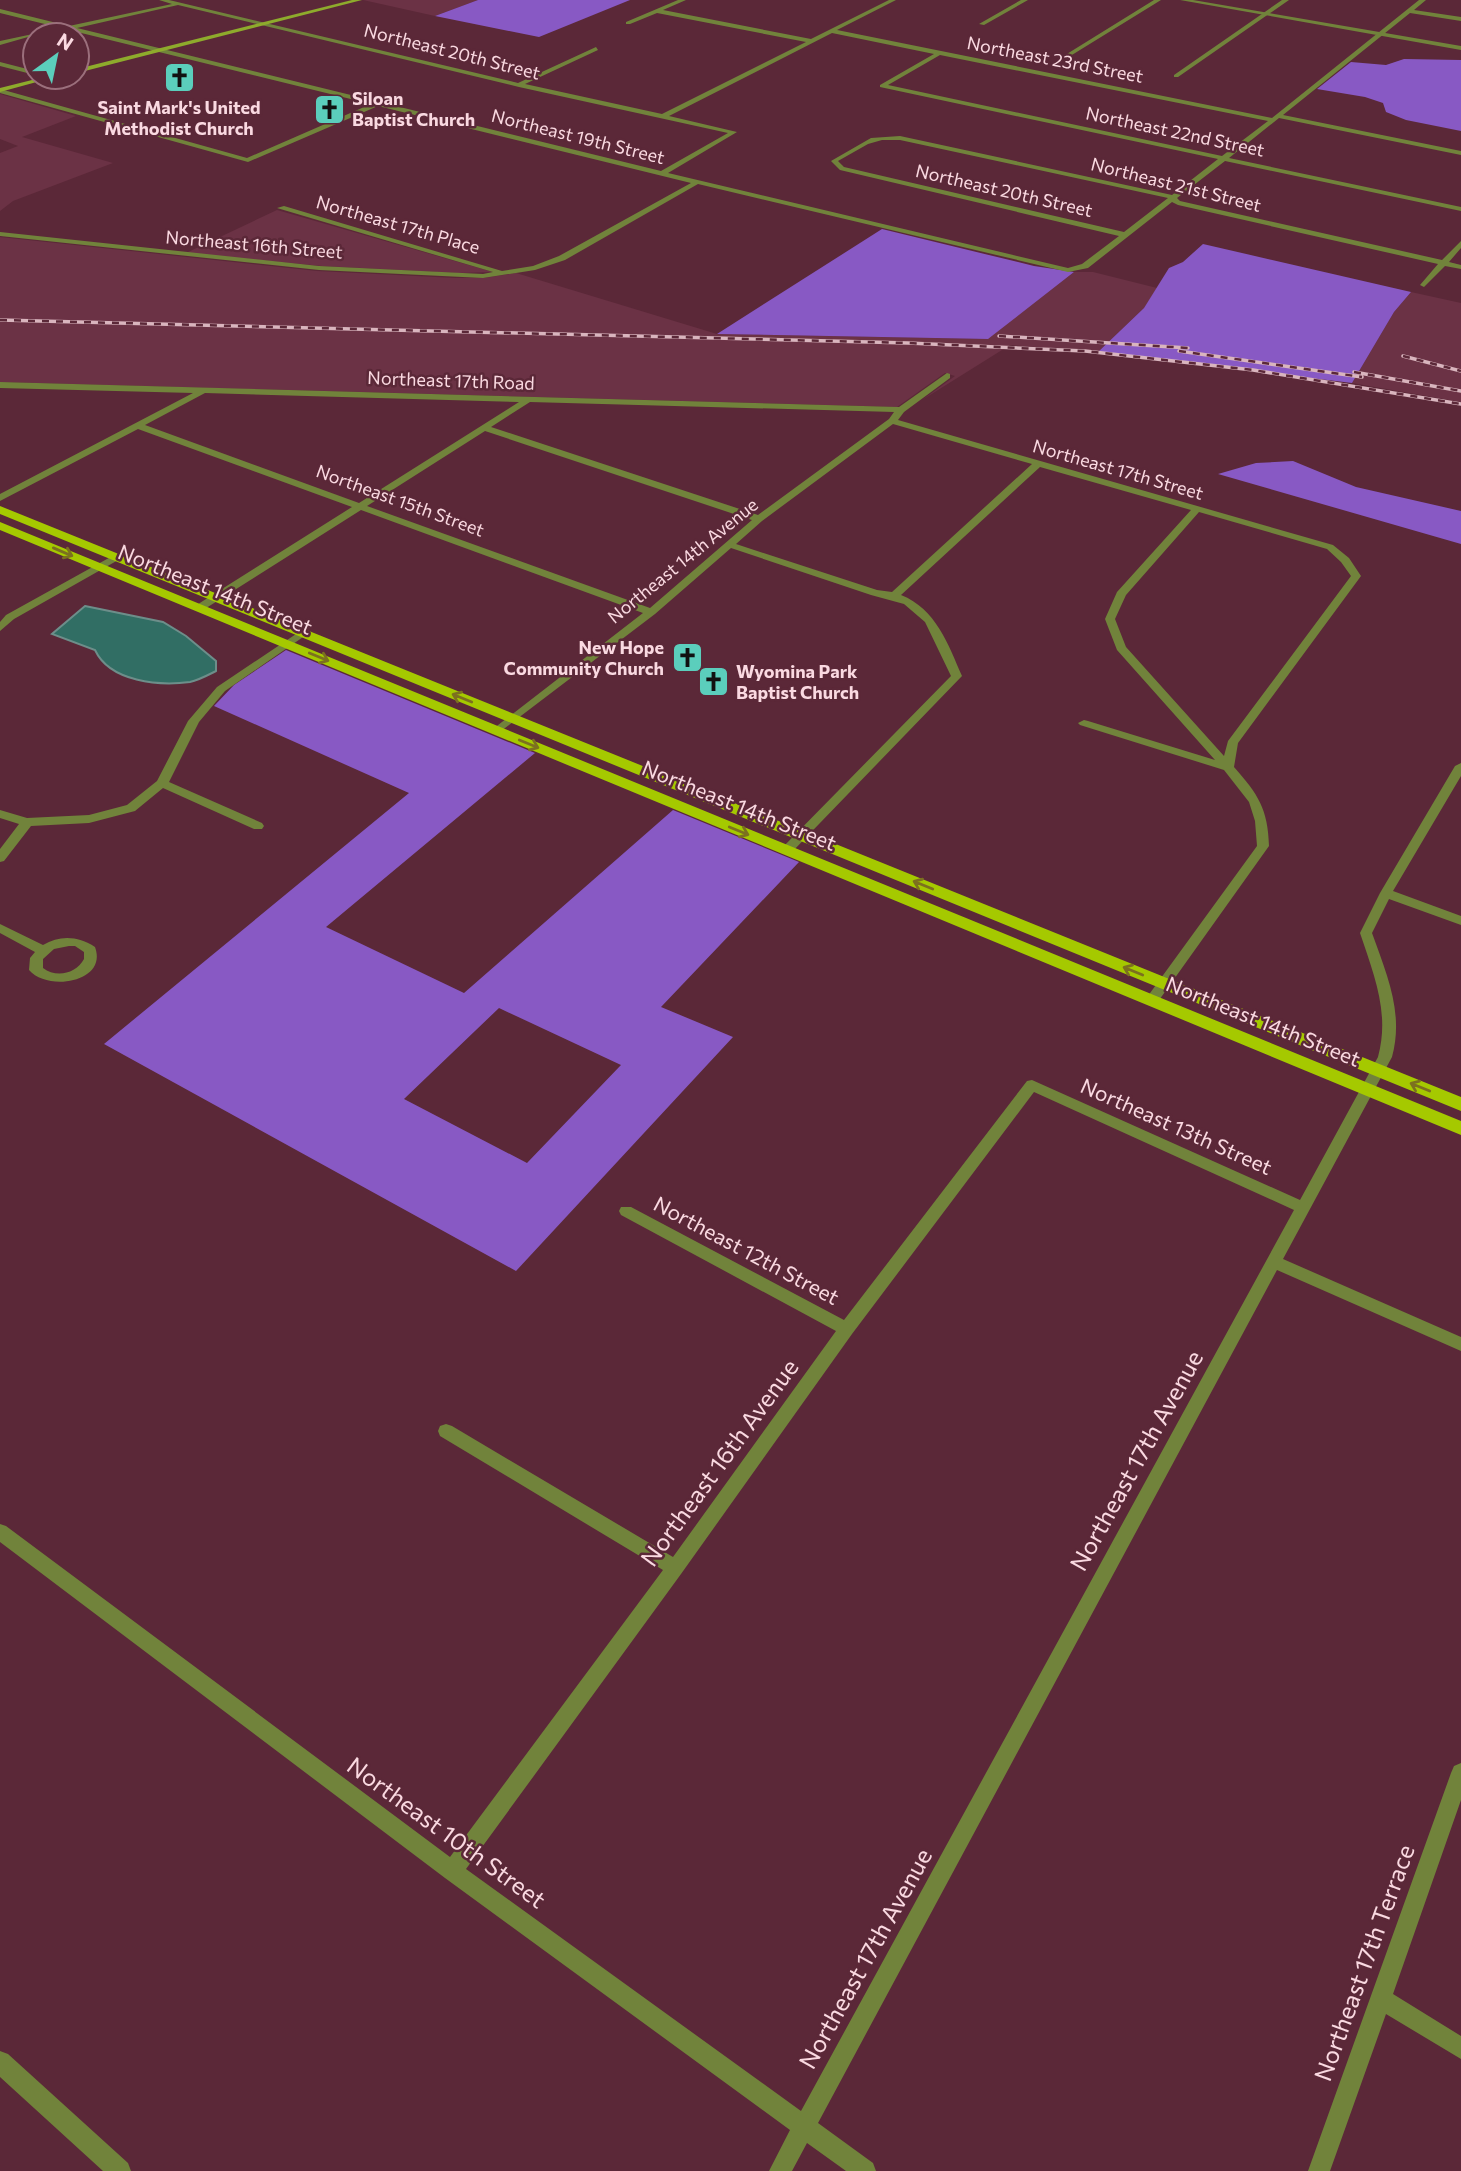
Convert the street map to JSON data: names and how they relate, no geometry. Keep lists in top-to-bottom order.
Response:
{
  "streets": {
    "main road": ["Northeast 14th Street"],
    "street": [
      "Northeast 20th Street",
      "Northeast 23rd Street",
      "Northeast 22nd Street",
      "Northeast 19th Street",
      "Northeast 21st Street",
      "Northeast 17th Place",
      "Northeast 16th Street",
      "Northeast 17th Road",
      "Northeast 17th Street",
      "Northeast 15th Street",
      "Northeast 14th Avenue",
      "Northeast 13th Street",
      "Northeast 12th Street",
      "Northeast 17th Avenue",
      "Northeast 16th Avenue",
      "Northeast 10th Street",
      "Northeast 17th Terrace"
    ]
  },
  "crossings": [
    ["Northeast 20th Street", "Northeast 19th Street"],
    ["Northeast 20th Street", "Northeast 21st Street"],
    ["Northeast 23rd Street", "Northeast 22nd Street"],
    ["Northeast 19th Street", "Northeast 16th Street"],
    ["Northeast 17th Place", "Northeast 16th Street"],
    ["Northeast 17th Street", "Northeast 14th Avenue"],
    ["Northeast 15th Street", "Northeast 14th Avenue"],
    ["Northeast 14th Avenue", "Northeast 14th Street"],
    ["Northeast 14th Street", "Northeast 17th Avenue"],
    ["Northeast 13th Street", "Northeast 17th Avenue"],
    ["Northeast 13th Street", "Northeast 16th Avenue"],
    ["Northeast 12th Street", "Northeast 16th Avenue"],
    ["Northeast 17th Avenue", "Northeast 10th Street"],
    ["Northeast 16th Avenue", "Northeast 10th Street"]
  ],
  "places": {
    "church": [
      "Saint Mark's United Methodist Church",
      "Siloan Baptist Church",
      "New Hope Community Church",
      "Wyomina Park Baptist Church"
    ]
  },
  "north": "top right"
}
